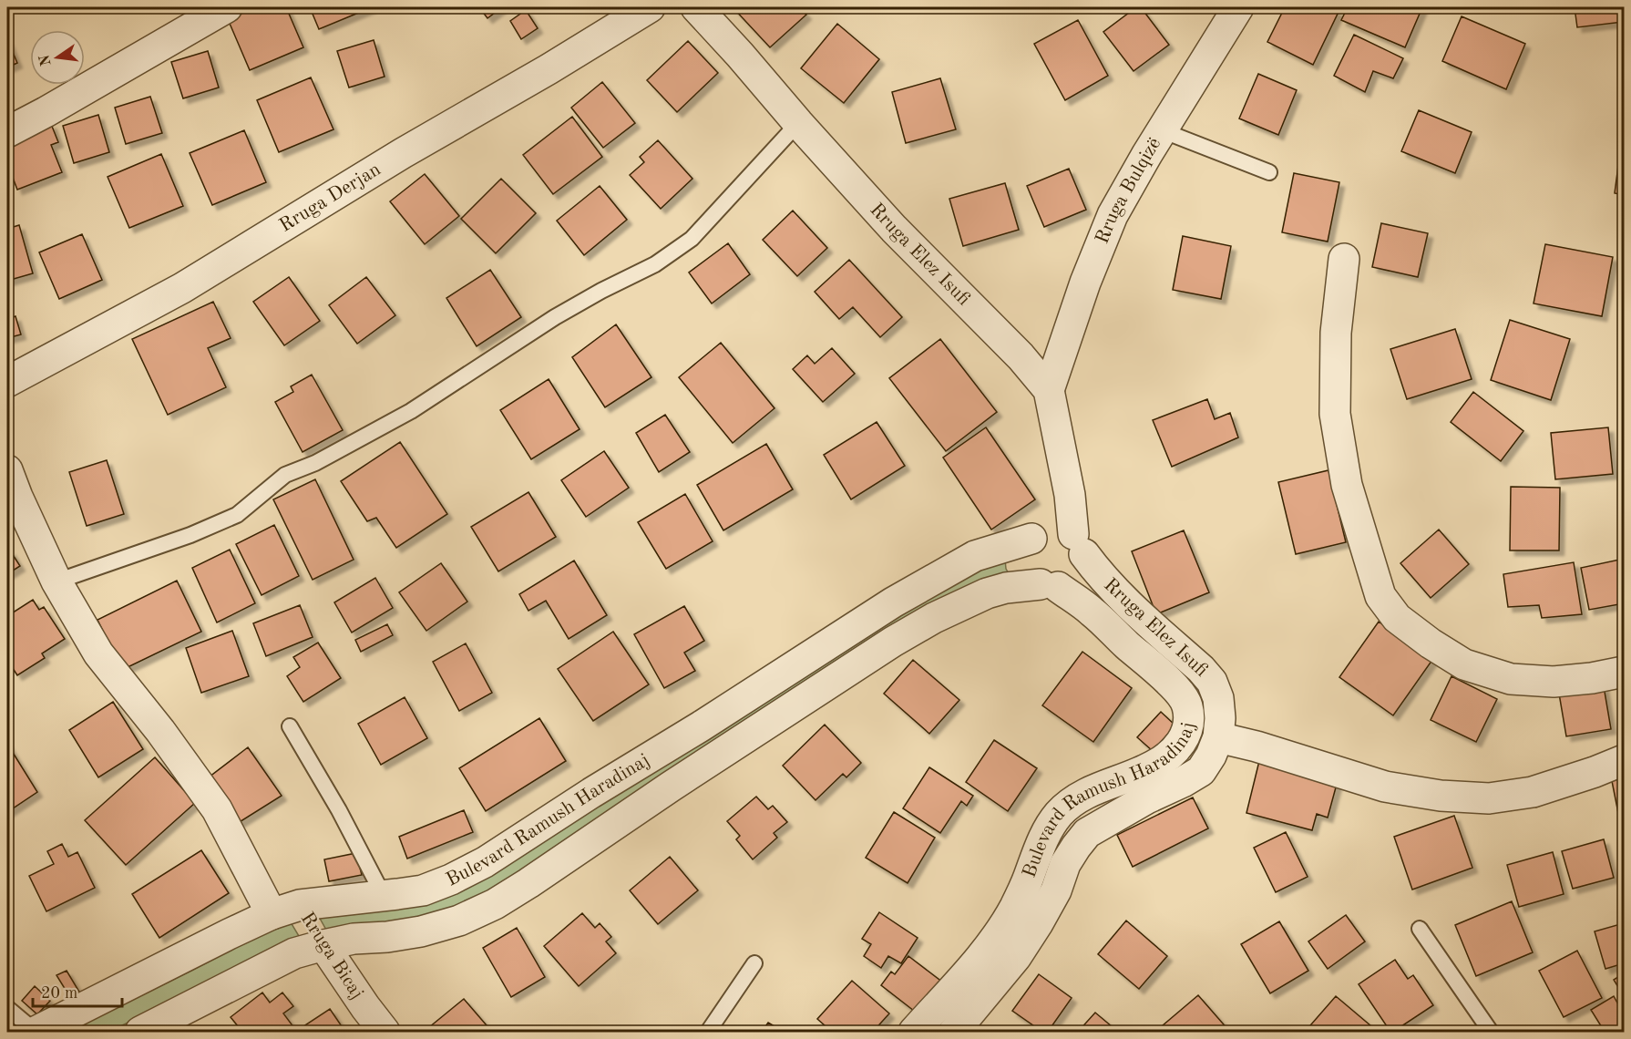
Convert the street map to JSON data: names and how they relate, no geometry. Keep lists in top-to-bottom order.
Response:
{
  "streets": {
    "street": [
      "Rruga Bulqizë",
      "Rruga Derjan",
      "Rruga Elez Isufi",
      "Bulevard Ramush Haradinaj",
      "Rruga Bicaj"
    ]
  },
  "crossings": [
    ["Rruga Bulqizë", "Rruga Elez Isufi"],
    ["Rruga Elez Isufi", "Bulevard Ramush Haradinaj"],
    ["Bulevard Ramush Haradinaj", "Rruga Bicaj"]
  ],
  "scale_bar": "20 m",
  "north": "left"
}
